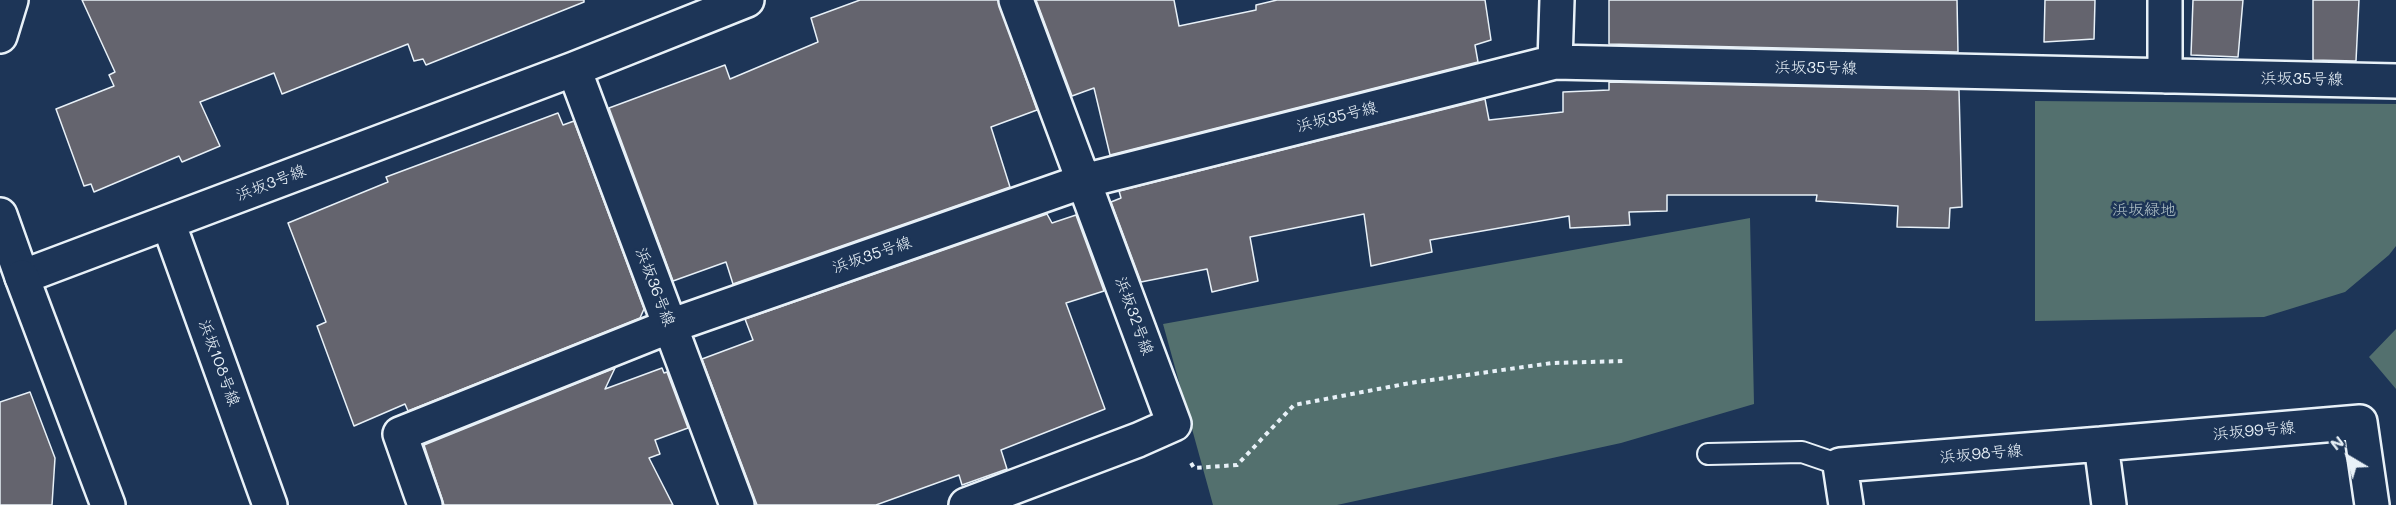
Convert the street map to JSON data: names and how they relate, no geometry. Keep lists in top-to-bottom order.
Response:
{
  "streets": {
    "street": [
      "浜坂35号線",
      "浜坂3号線",
      "浜坂36号線",
      "浜坂32号線",
      "浜坂108号線",
      "浜坂99号線",
      "浜坂98号線"
    ]
  },
  "crossings": [
    ["浜坂35号線", "浜坂36号線"],
    ["浜坂35号線", "浜坂32号線"],
    ["浜坂3号線", "浜坂36号線"],
    ["浜坂3号線", "浜坂108号線"],
    ["浜坂99号線", "浜坂98号線"]
  ],
  "parks": ["浜坂緑地"],
  "north": "top left"
}
